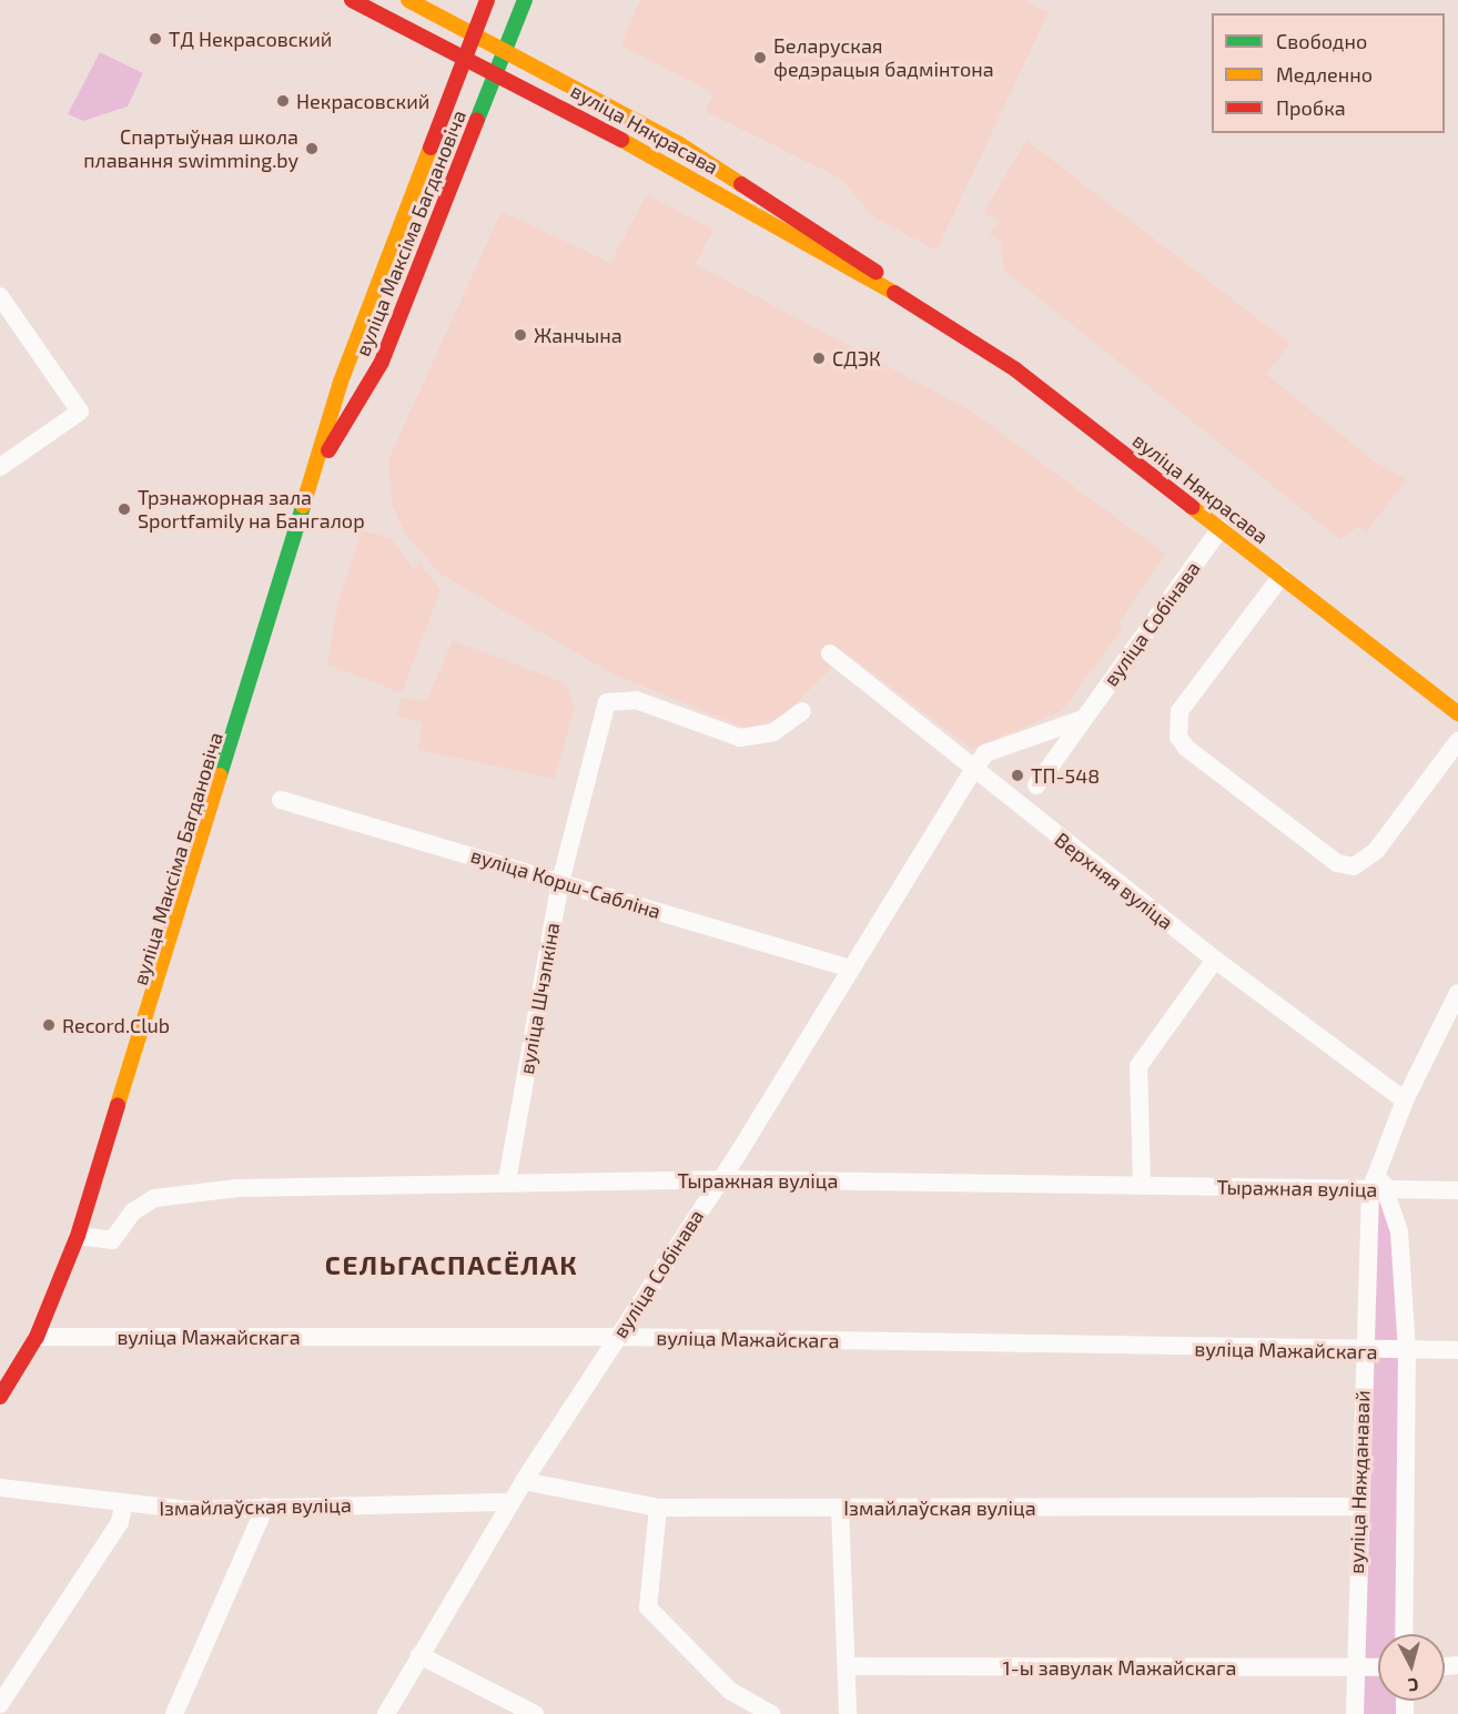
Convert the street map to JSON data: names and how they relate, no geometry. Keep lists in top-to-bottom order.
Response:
{
  "streets": {
    "main road": ["вуліца Някрасава", "вуліца Максіма Багдановіча"],
    "street": [
      "вуліца Собінава",
      "Верхняя вуліца",
      "вуліца Корш-Сабліна",
      "вуліца Шчэпкіна",
      "Тыражная вуліца",
      "вуліца Мажайскага",
      "вуліца Няжданавай",
      "Ізмайлаўская вуліца",
      "1-ы завулак Мажайскага"
    ]
  },
  "crossings": [
    ["вуліца Някрасава", "вуліца Максіма Багдановіча"],
    ["вуліца Някрасава", "вуліца Собінава"],
    ["вуліца Максіма Багдановіча", "Тыражная вуліца"],
    ["вуліца Максіма Багдановіча", "вуліца Мажайскага"],
    ["вуліца Собінава", "Верхняя вуліца"],
    ["вуліца Собінава", "вуліца Корш-Сабліна"],
    ["вуліца Собінава", "Тыражная вуліца"],
    ["вуліца Собінава", "вуліца Мажайскага"],
    ["вуліца Собінава", "Ізмайлаўская вуліца"],
    ["вуліца Корш-Сабліна", "вуліца Шчэпкіна"],
    ["вуліца Шчэпкіна", "Тыражная вуліца"],
    ["Тыражная вуліца", "вуліца Няжданавай"],
    ["вуліца Мажайскага", "вуліца Няжданавай"],
    ["вуліца Няжданавай", "Ізмайлаўская вуліца"],
    ["вуліца Няжданавай", "1-ы завулак Мажайскага"]
  ],
  "districts": ["СЕЛЬГАСПАСЁЛАК"],
  "places": [
    "ТД Некрасовский",
    "Беларуская федэрацыя бадмінтона",
    "Некрасовский",
    "Спартыўная школа плавання swimming.by",
    "Жанчына",
    "СДЭК",
    "Трэнажорная зала Sportfamily на Бангалор",
    "ТП-548",
    "Record.Club"
  ],
  "legend": ["Свободно", "Медленно", "Пробка"],
  "north": "bottom"
}
